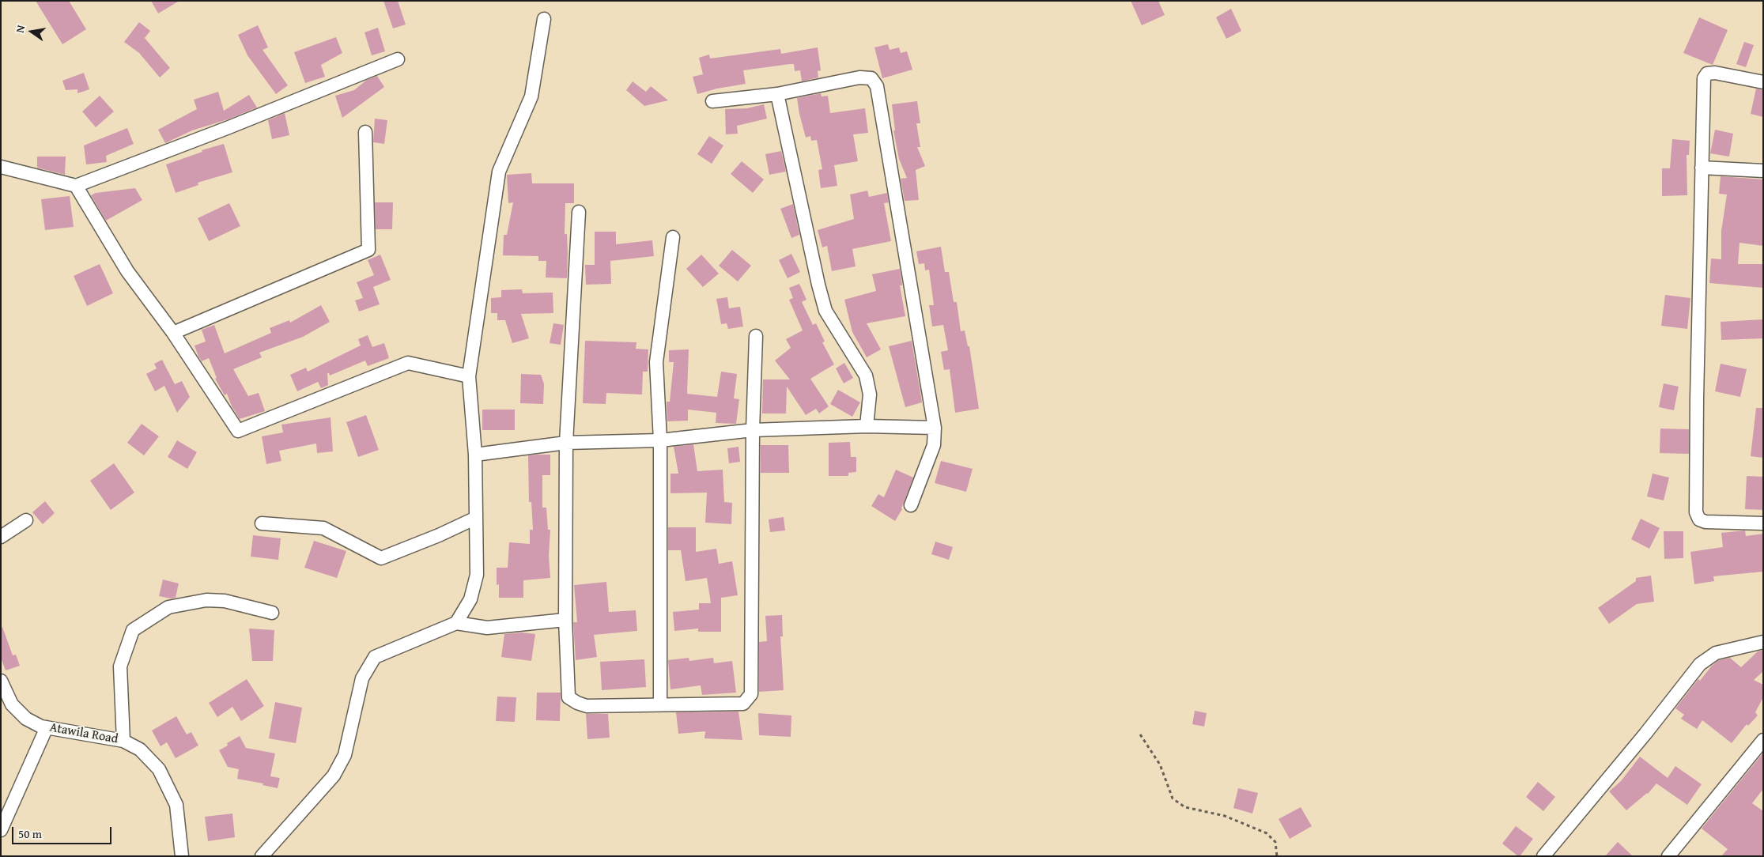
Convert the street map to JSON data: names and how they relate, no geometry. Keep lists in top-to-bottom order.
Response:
{
  "streets": {
    "street": ["Atawila Road"]
  },
  "scale_bar": "50 m",
  "north": "left"
}
